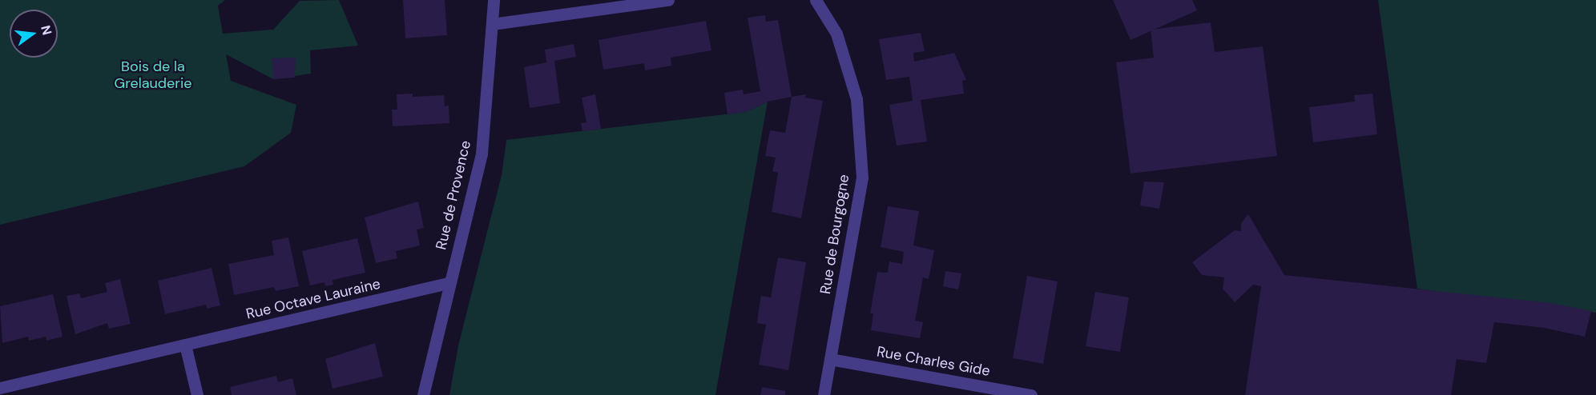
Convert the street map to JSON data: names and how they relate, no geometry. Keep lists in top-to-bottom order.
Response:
{
  "streets": {
    "street": [
      "Rue de Provence",
      "Rue de Bourgogne",
      "Rue Octave Lauraine",
      "Rue Charles Gide"
    ]
  },
  "crossings": [
    ["Rue de Provence", "Rue Octave Lauraine"],
    ["Rue de Bourgogne", "Rue Charles Gide"]
  ],
  "parks": ["Bois de la Grelauderie"],
  "north": "right"
}
